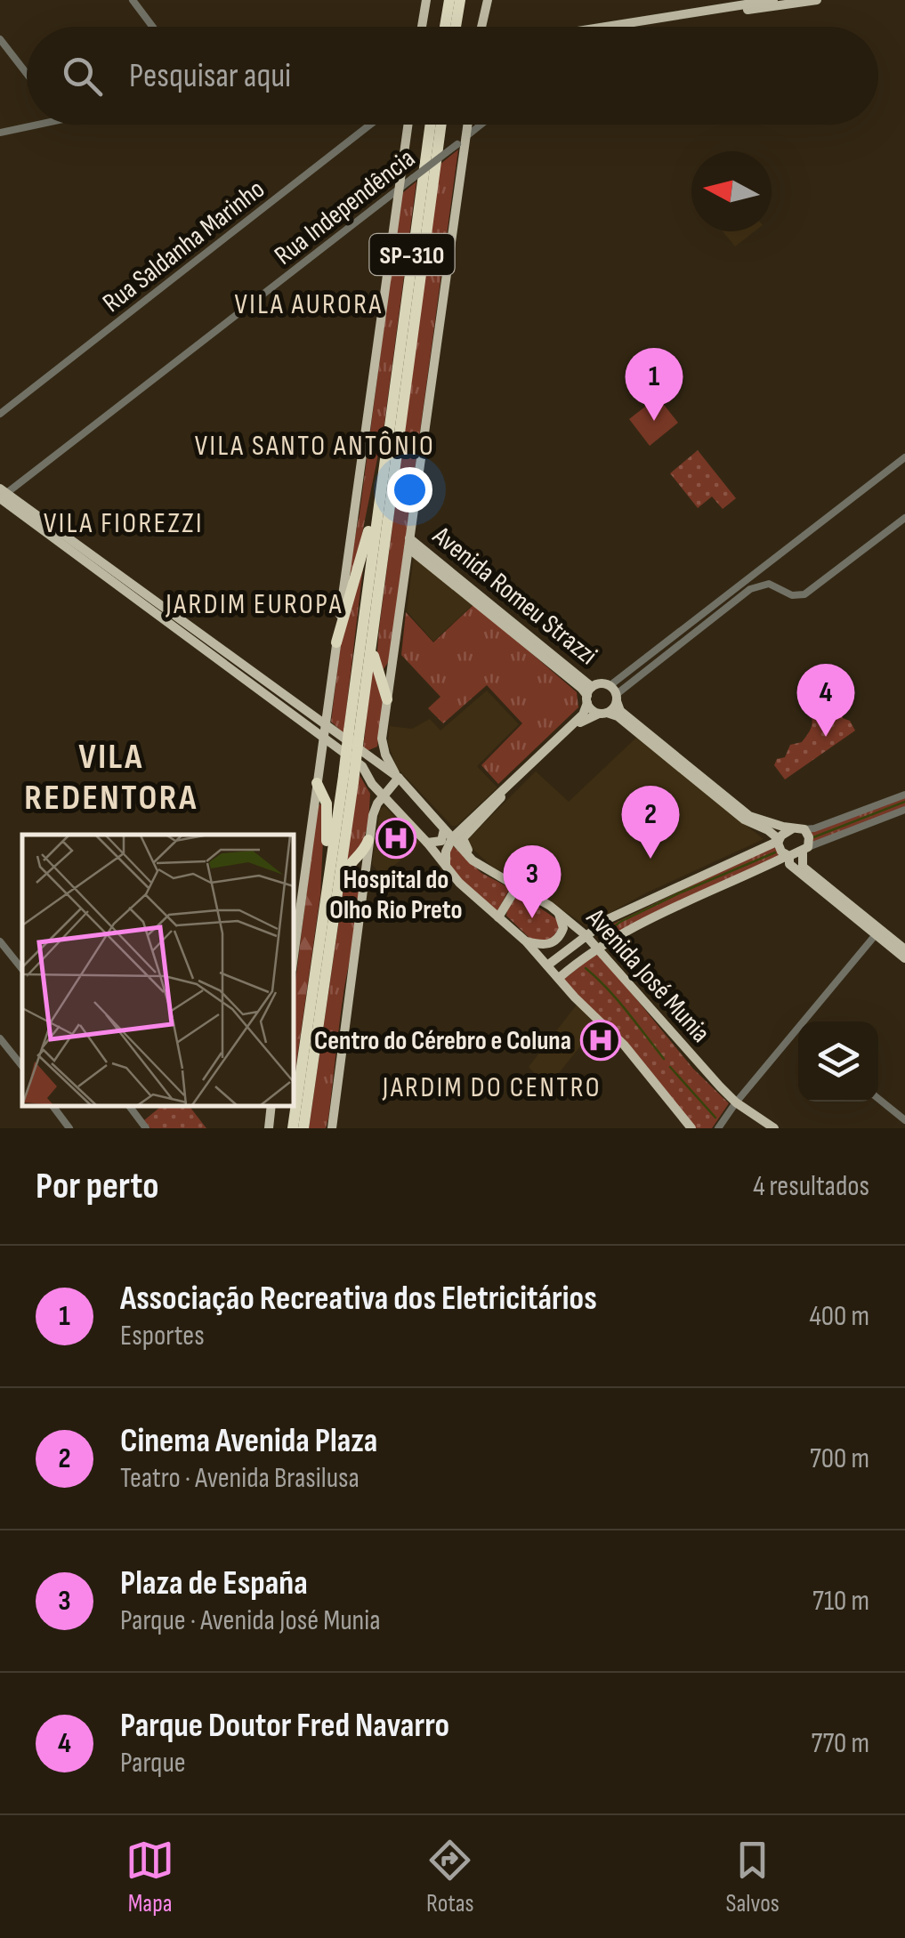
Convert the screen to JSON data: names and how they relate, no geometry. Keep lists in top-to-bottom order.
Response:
{
  "streets": {
    "highway": ["SP-310"],
    "main road": ["Avenida Romeu Strazzi", "Avenida José Munia"],
    "street": ["Rua Independência", "Rua Saldanha Marinho"]
  },
  "crossings": [
    ["Rua Independência", "Avenida José Munia"]
  ],
  "districts": [
    "VILA AURORA",
    "VILA SANTO ANTÔNIO",
    "VILA FIOREZZI",
    "JARDIM EUROPA",
    "VILA REDENTORA",
    "JARDIM DO CENTRO"
  ],
  "places": {
    "hospital": ["Hospital do Olho Rio Preto", "Centro do Cérebro e Coluna"]
  },
  "north": "left",
  "page": {
    "search": "Pesquisar aqui",
    "pins": [
      "1",
      "4",
      "2",
      "3"
    ],
    "heading": ["Por perto", "4 resultados"],
    "list": [
      {
        "mark": "1",
        "name": "Associação Recreativa dos Eletricitários",
        "note": "Esportes",
        "value": "400 m"
      },
      {
        "mark": "2",
        "name": "Cinema Avenida Plaza",
        "note": "Teatro · Avenida Brasilusa",
        "value": "700 m"
      },
      {
        "mark": "3",
        "name": "Plaza de España",
        "note": "Parque · Avenida José Munia",
        "value": "710 m"
      },
      {
        "mark": "4",
        "name": "Parque Doutor Fred Navarro",
        "note": "Parque",
        "value": "770 m"
      }
    ],
    "nav": ["Mapa", "Rotas", "Salvos"]
  }
}
